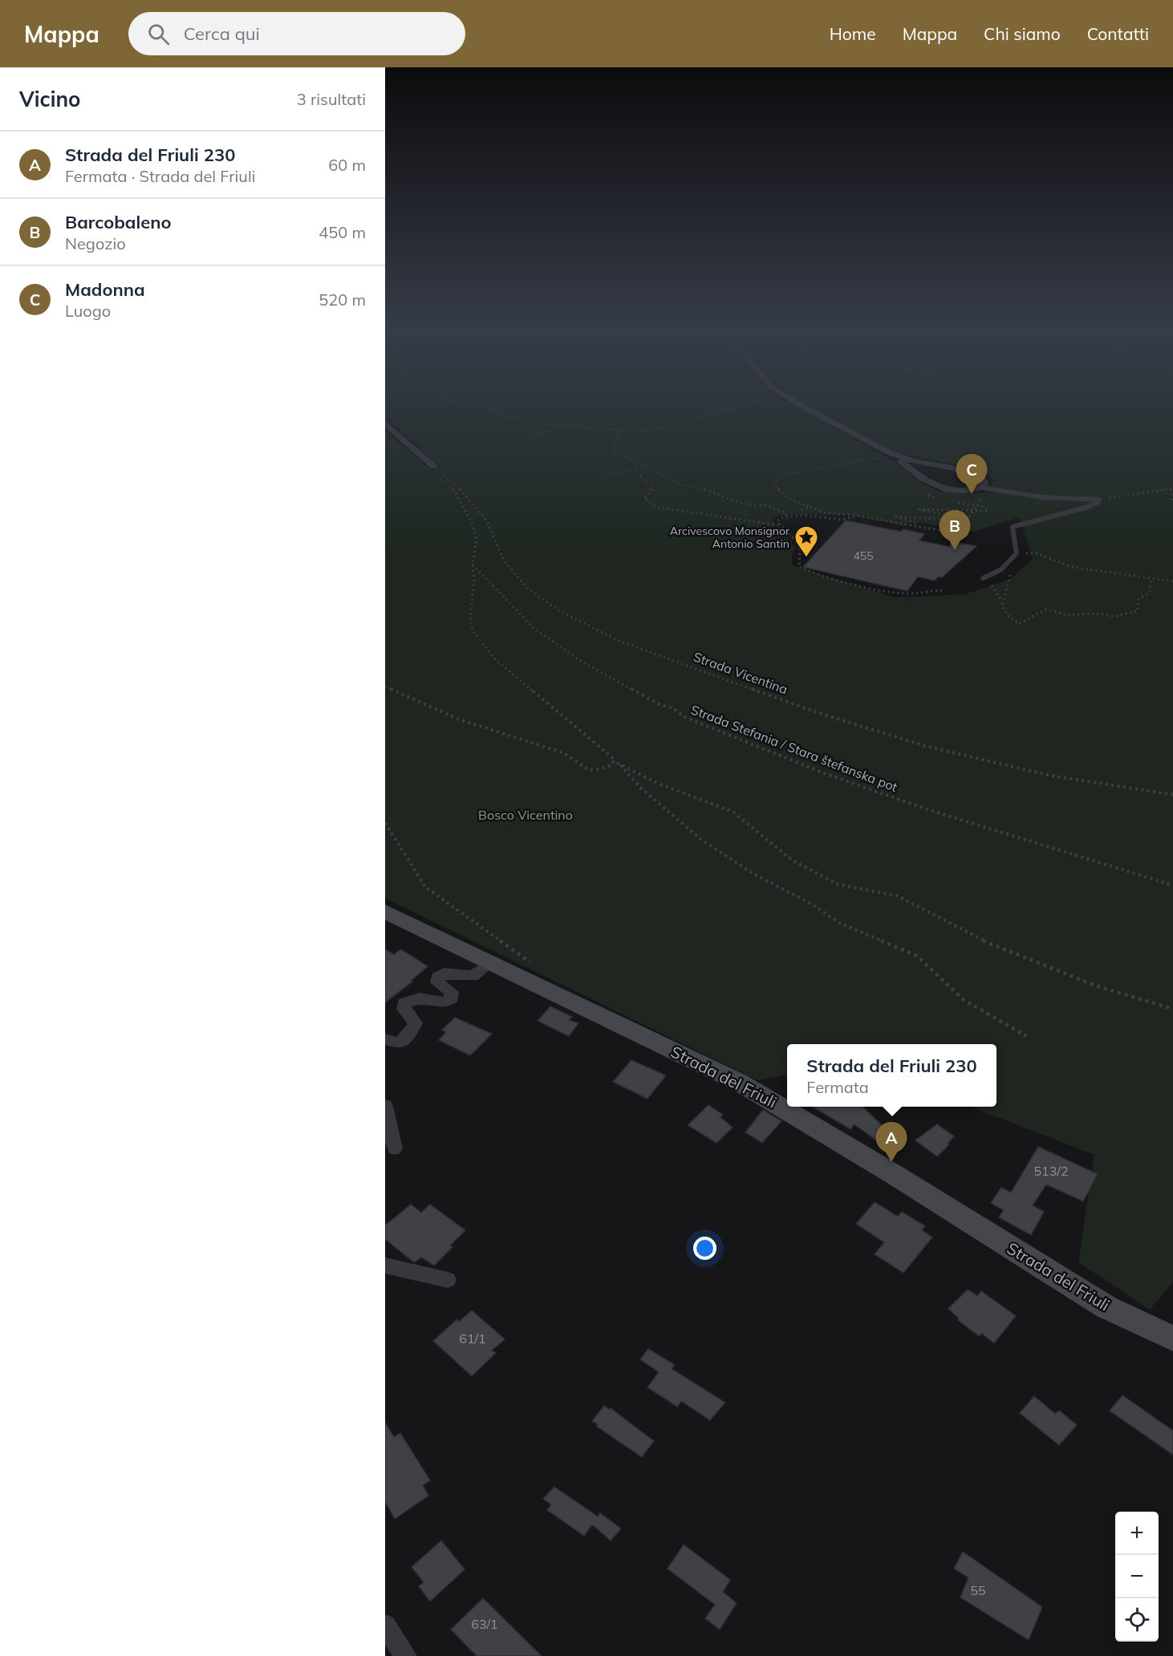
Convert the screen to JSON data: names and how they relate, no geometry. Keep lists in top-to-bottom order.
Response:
{
  "streets": {
    "main road": ["Strada del Friuli"],
    "path": ["Strada Vicentina", "Strada Stefania / Stara štefanska pot"]
  },
  "parks": ["Bosco Vicentino"],
  "places": {
    "place": ["Arcivescovo Monsignor Antonio Santin"]
  },
  "house_numbers": [
    "455",
    "513/2",
    "61/1",
    "55",
    "63/1"
  ],
  "page": {
    "header": "Mappa",
    "search": "Cerca qui",
    "nav": [
      "Home",
      "Mappa",
      "Chi siamo",
      "Contatti"
    ],
    "heading": ["Vicino", "3 risultati"],
    "list": [
      {
        "mark": "A",
        "name": "Strada del Friuli 230",
        "note": "Fermata · Strada del Friuli",
        "value": "60 m"
      },
      {
        "mark": "B",
        "name": "Barcobaleno",
        "note": "Negozio",
        "value": "450 m"
      },
      {
        "mark": "C",
        "name": "Madonna",
        "note": "Luogo",
        "value": "520 m"
      }
    ],
    "pins": ["C", "B", "A"],
    "popup": ["Strada del Friuli 230", "Fermata"],
    "map_buttons": ["+", "−"]
  }
}
